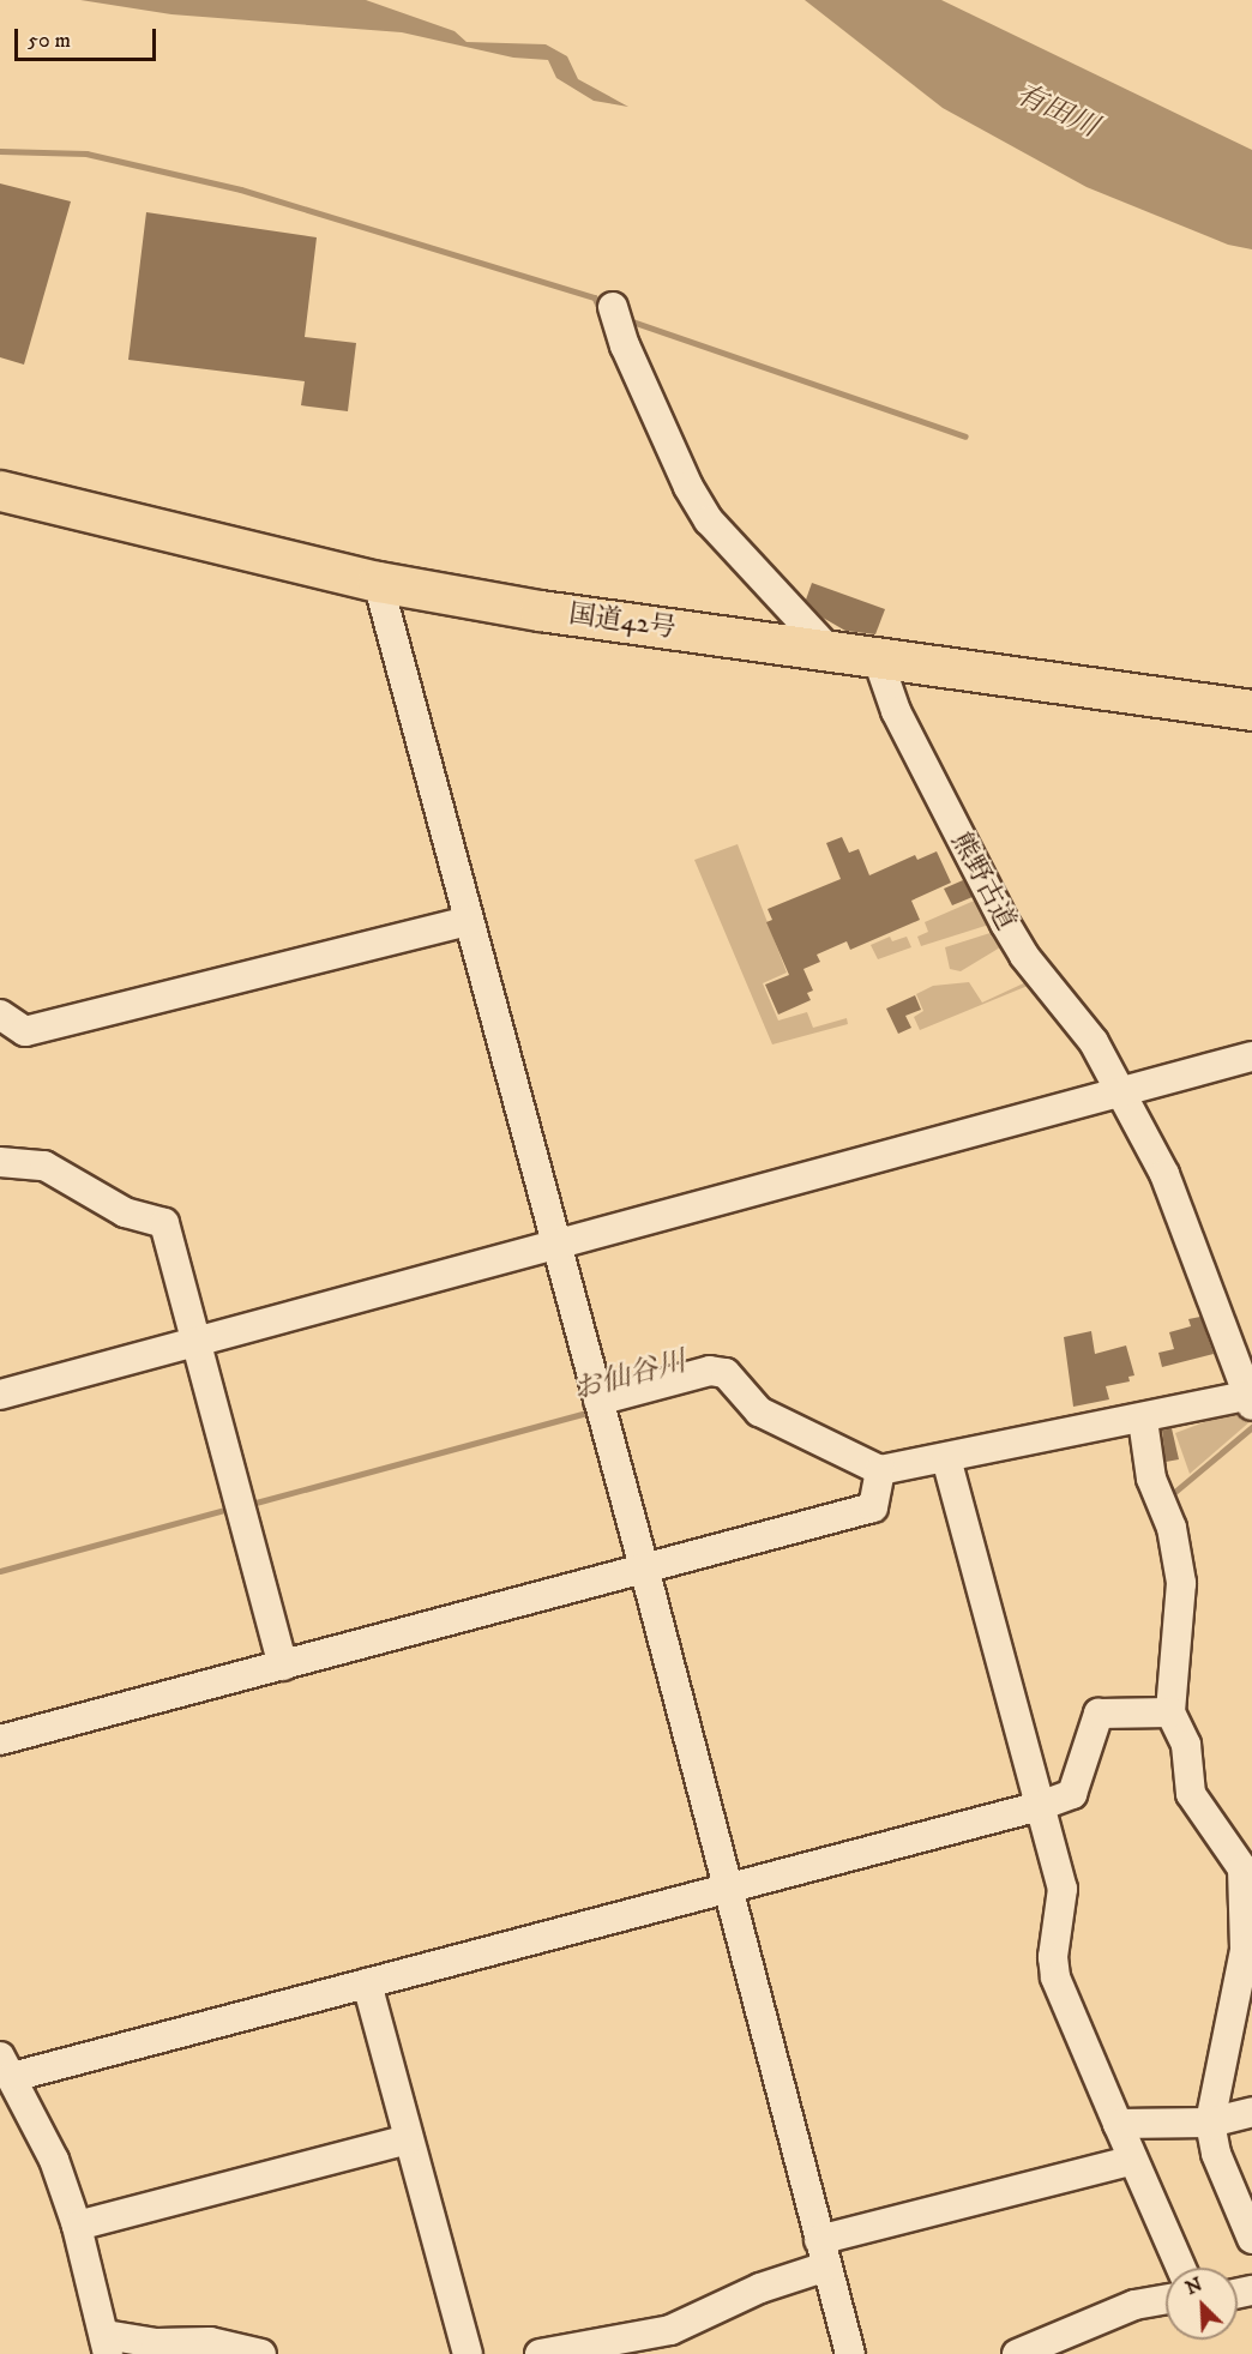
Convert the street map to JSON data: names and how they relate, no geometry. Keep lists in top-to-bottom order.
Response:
{
  "streets": {
    "highway": ["国道42号"],
    "street": ["熊野古道"]
  },
  "crossings": [
    ["国道42号", "熊野古道"]
  ],
  "water": ["有田川", "お仙谷川"],
  "scale_bar": "50 m",
  "north": "top left"
}
